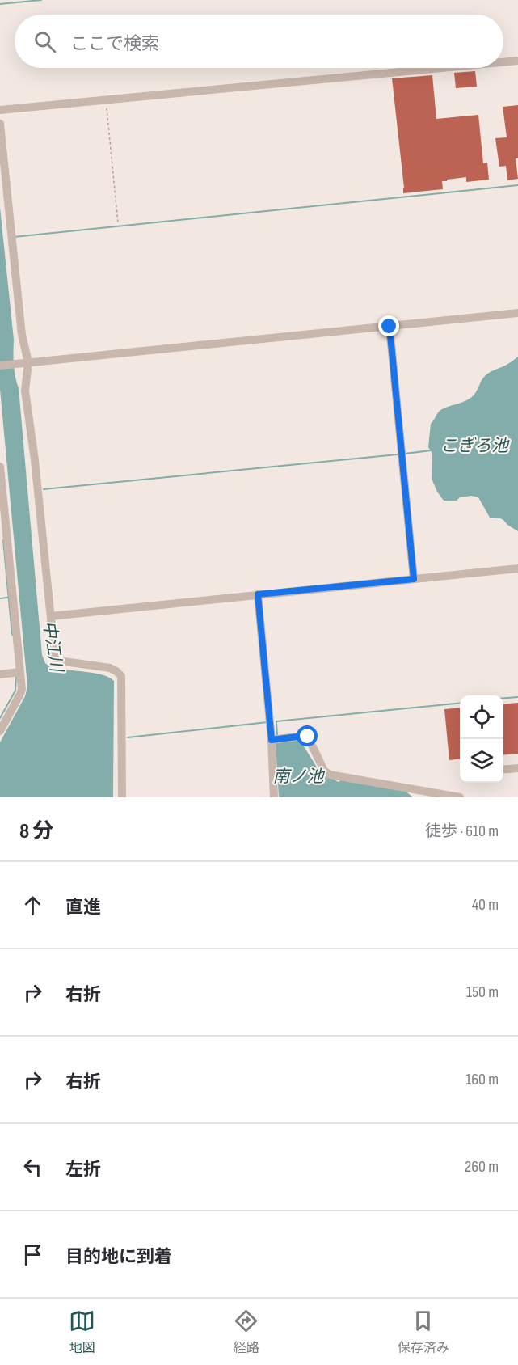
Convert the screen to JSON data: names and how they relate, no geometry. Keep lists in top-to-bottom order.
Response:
{
  "water": ["こぎろ池", "中江川", "南ノ池"],
  "page": {
    "search": "ここで検索",
    "heading": ["8 分", "徒歩 · 610 m"],
    "list": [
      ["直進", "40 m"],
      ["右折", "150 m"],
      ["右折", "160 m"],
      ["左折", "260 m"],
      "目的地に到着"
    ],
    "nav": ["地図", "経路", "保存済み"]
  }
}
